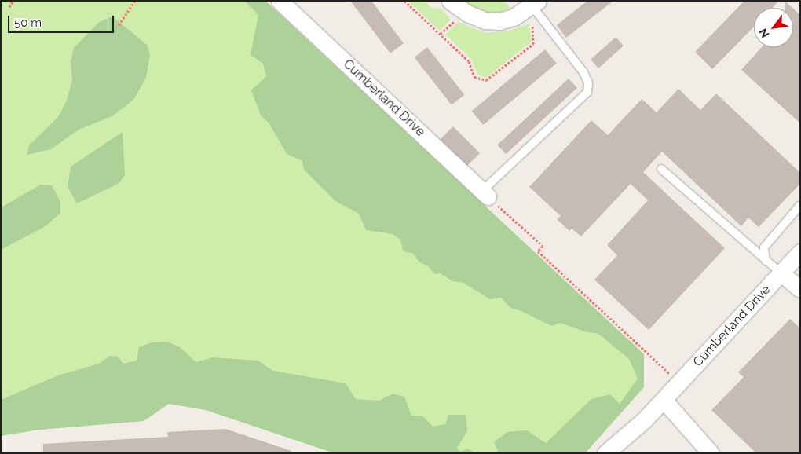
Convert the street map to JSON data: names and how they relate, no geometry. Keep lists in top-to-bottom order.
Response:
{
  "streets": {
    "street": ["Cumberland Drive"]
  },
  "scale_bar": "50 m",
  "north": "bottom left"
}
